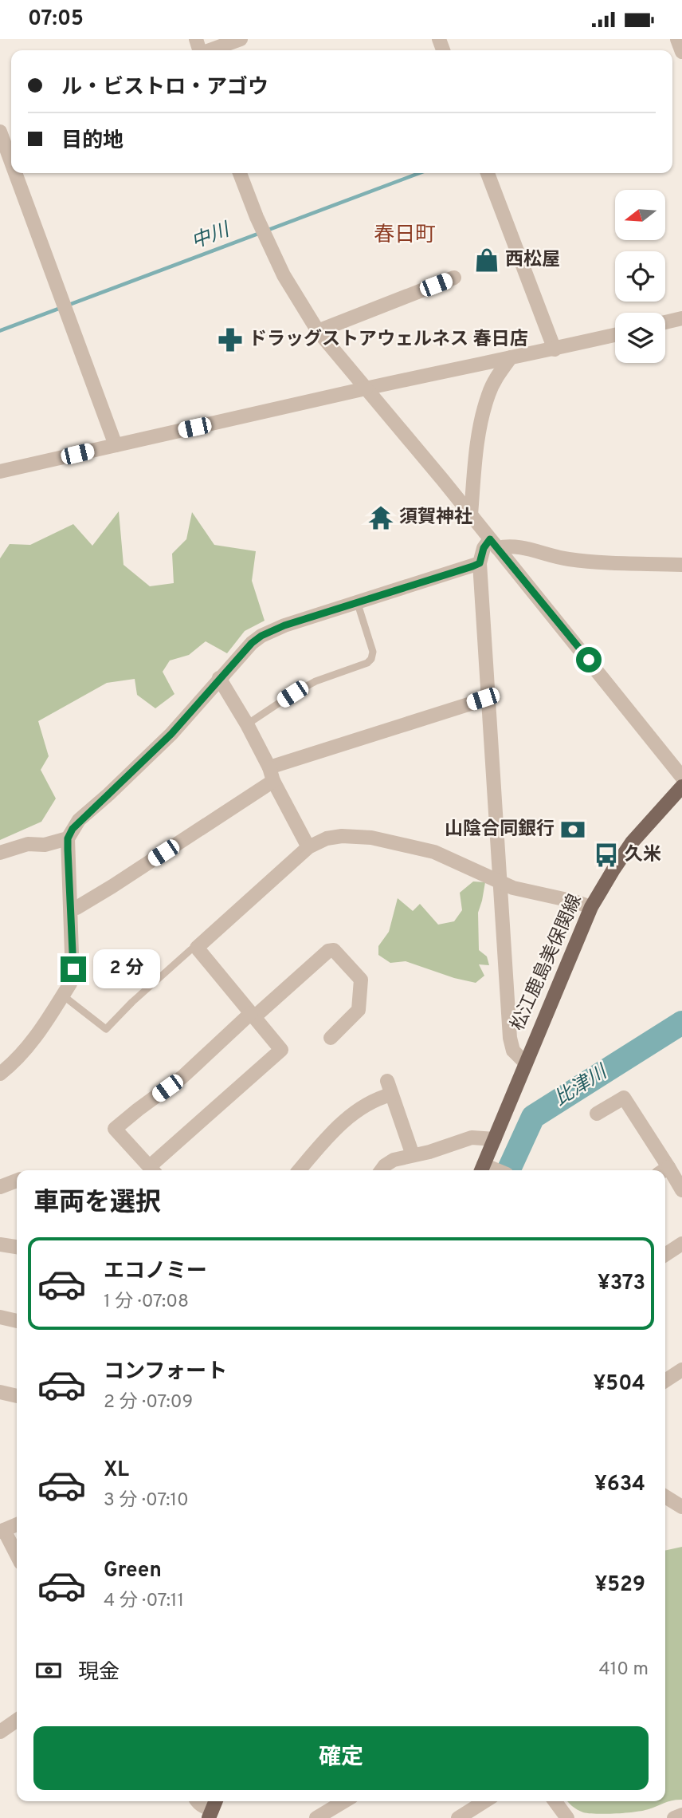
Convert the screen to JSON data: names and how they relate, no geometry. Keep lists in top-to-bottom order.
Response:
{
  "streets": {
    "main road": ["松江鹿島美保関線"]
  },
  "districts": ["春日町"],
  "water": ["中川", "比津川"],
  "places": {
    "shop": ["西松屋"],
    "pharmacy": ["ドラッグストアウェルネス 春日店"],
    "temple": ["須賀神社"],
    "bank": ["山陰合同銀行"],
    "bus stop": ["久米"]
  },
  "north": "left",
  "page": {
    "status": "07:05",
    "banner": ["ル・ビストロ・アゴウ", "目的地"],
    "bubble": "2 分",
    "heading": "車両を選択",
    "list": [
      {
        "name": "エコノミー",
        "note": "1 分 · 07:08",
        "value": "¥373"
      },
      {
        "name": "コンフォート",
        "note": "2 分 · 07:09",
        "value": "¥504"
      },
      {
        "name": "XL",
        "note": "3 分 · 07:10",
        "value": "¥634"
      },
      {
        "name": "Green",
        "note": "4 分 · 07:11",
        "value": "¥529"
      }
    ],
    "pay": ["現金", "410 m"],
    "buttons": "確定"
  }
}
